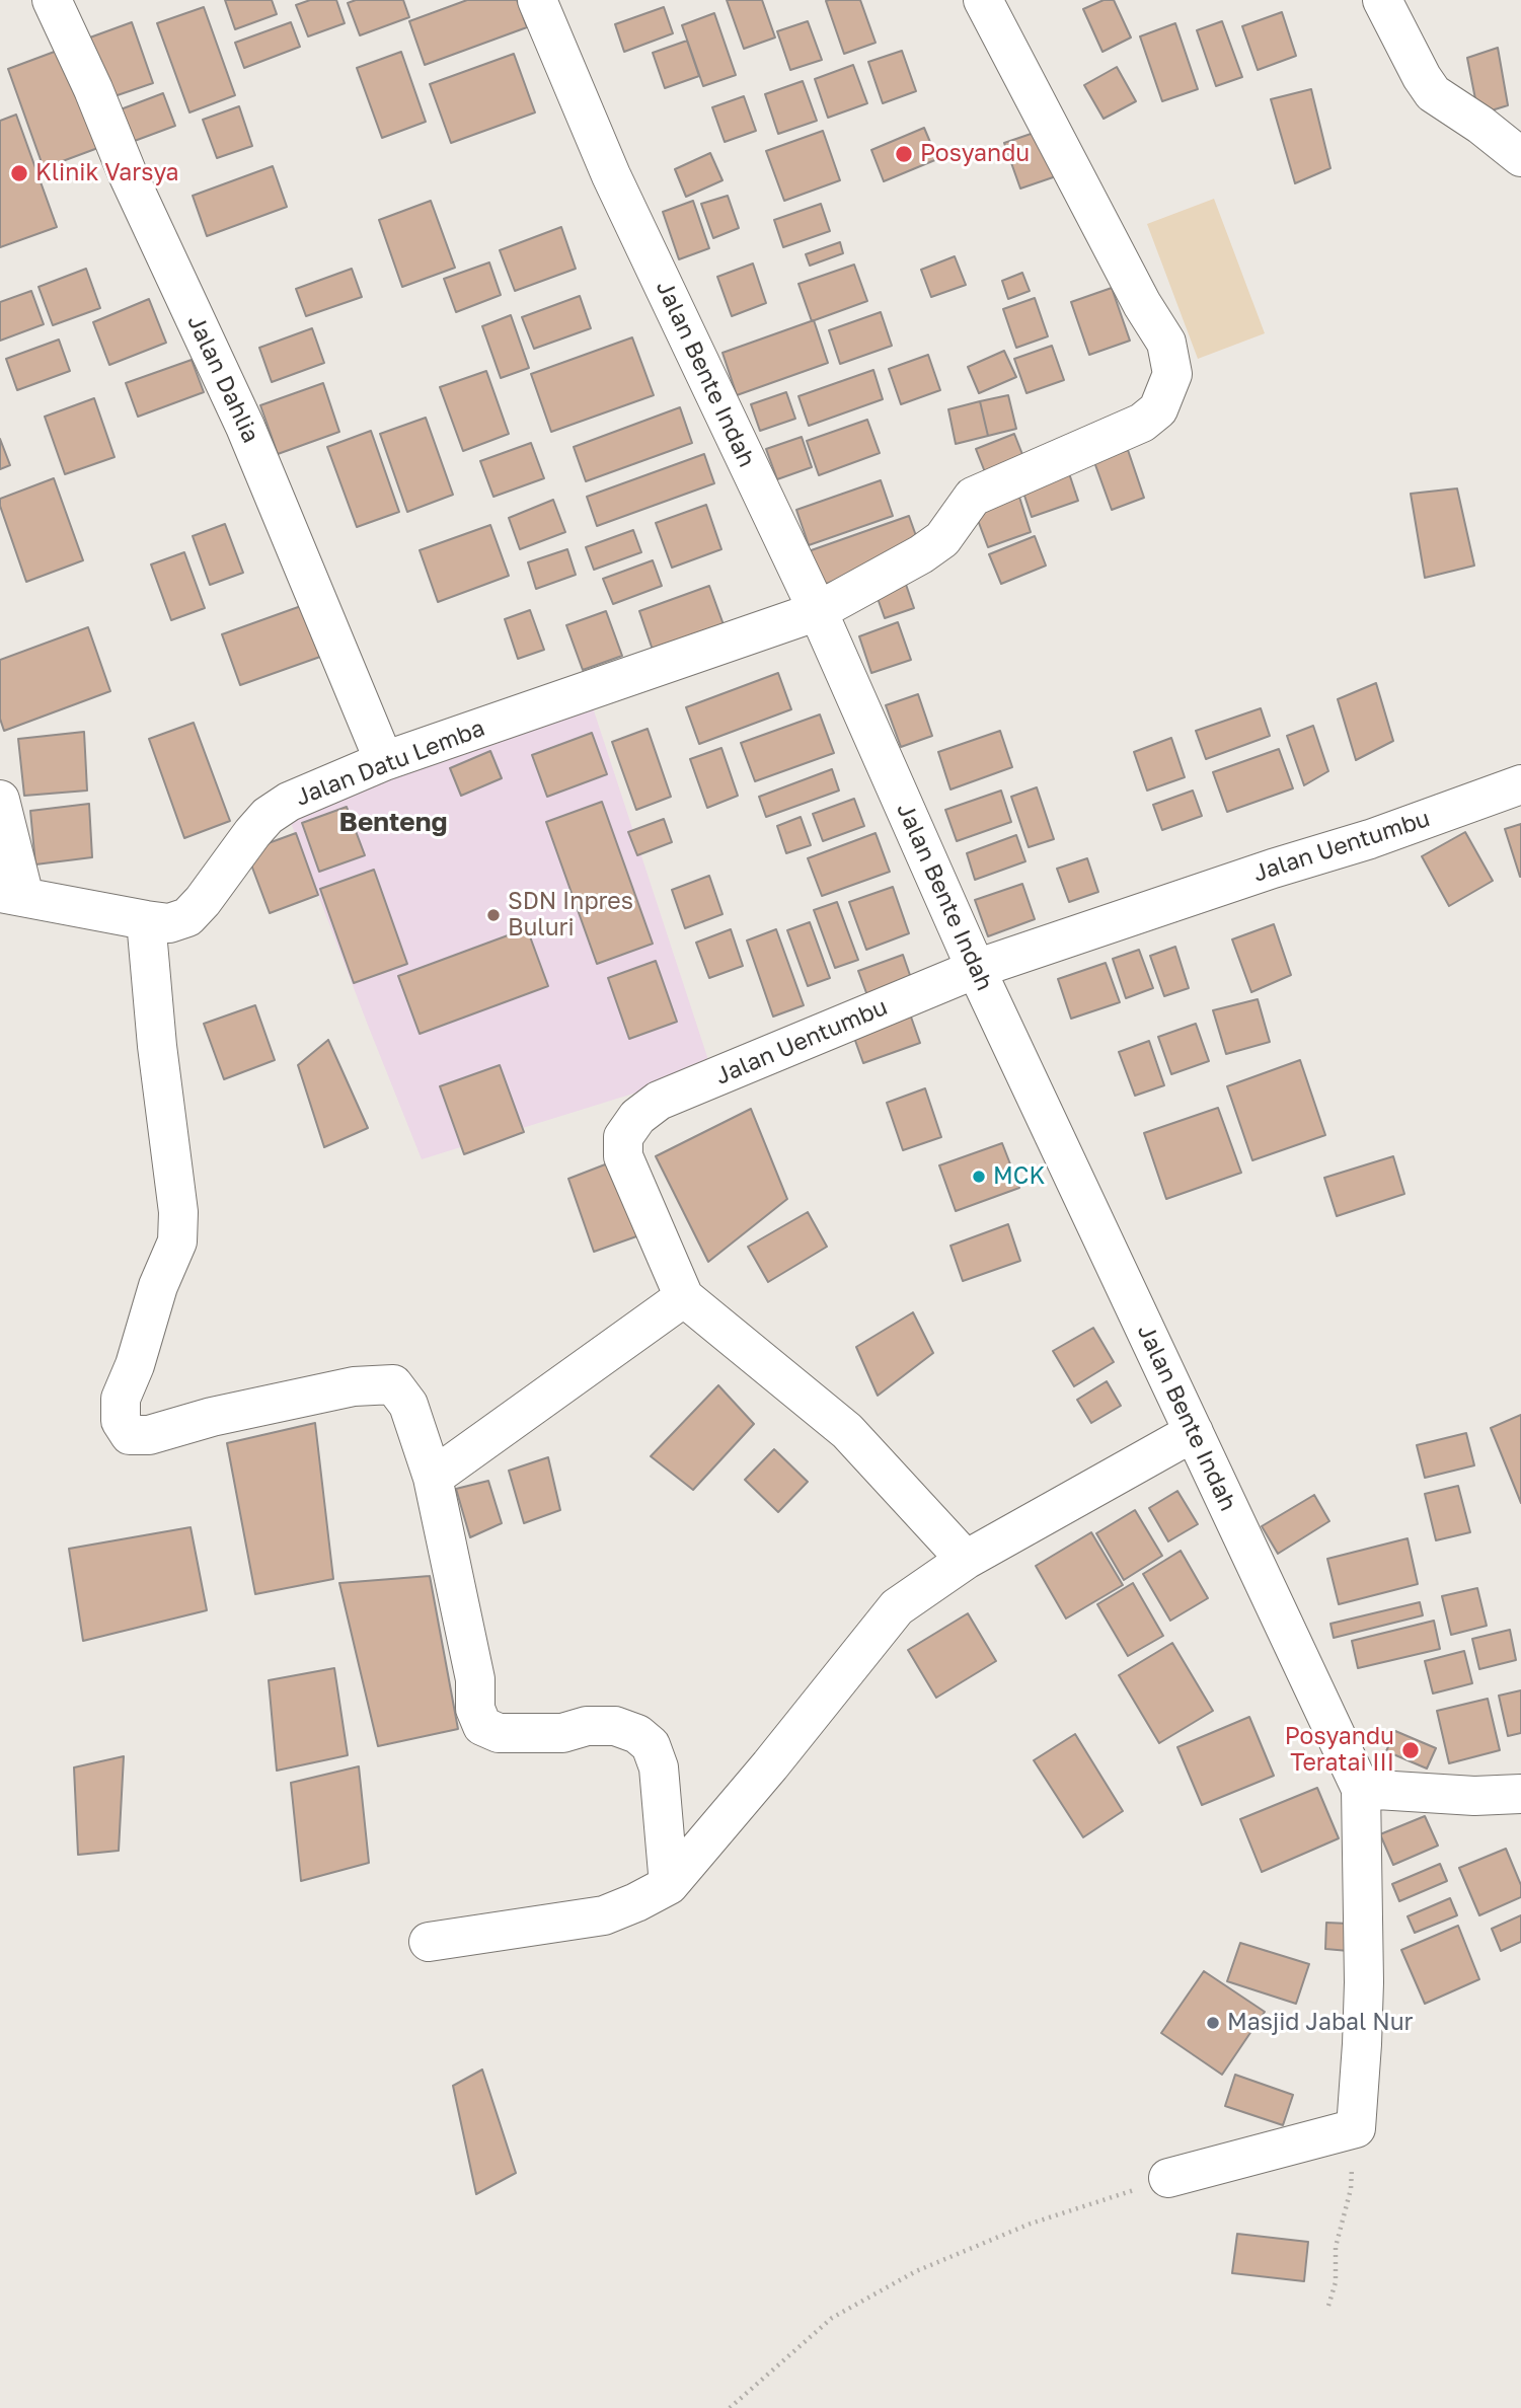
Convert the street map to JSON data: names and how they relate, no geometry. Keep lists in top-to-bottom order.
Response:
{
  "streets": {
    "street": [
      "Jalan Bente Indah",
      "Jalan Dahlia",
      "Jalan Datu Lemba",
      "Jalan Uentumbu"
    ]
  },
  "crossings": [
    ["Jalan Bente Indah", "Jalan Datu Lemba"],
    ["Jalan Bente Indah", "Jalan Uentumbu"],
    ["Jalan Dahlia", "Jalan Datu Lemba"]
  ],
  "districts": ["Benteng"],
  "places": [
    "Posyandu",
    "Klinik Varsya",
    "SDN Inpres Buluri",
    "MCK",
    "Posyandu Teratai III",
    "Masjid Jabal Nur"
  ]
}
